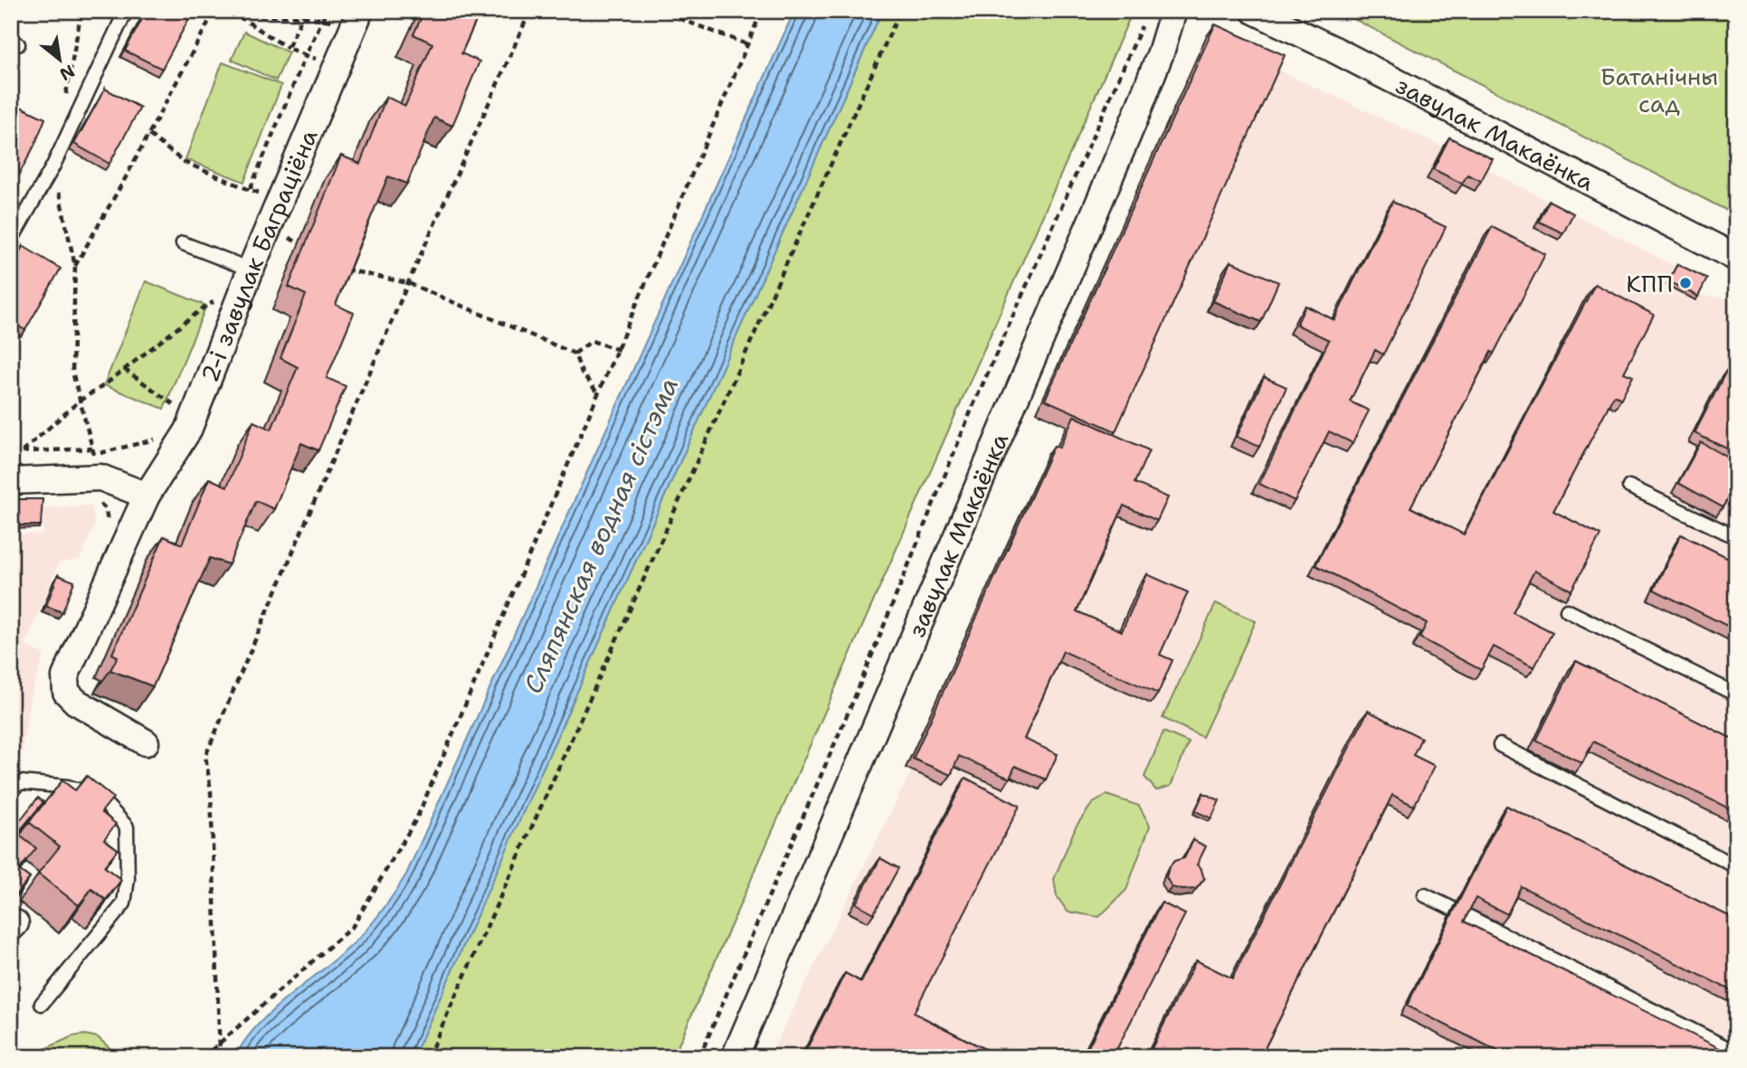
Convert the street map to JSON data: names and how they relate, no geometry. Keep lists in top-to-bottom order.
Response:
{
  "streets": {
    "street": ["завулак Макаёнка", "2-і завулак Баграціёна"]
  },
  "water": ["Сляпянская водная сістэма"],
  "parks": ["Батанічны сад"],
  "places": ["КПП"],
  "north": "bottom right"
}
